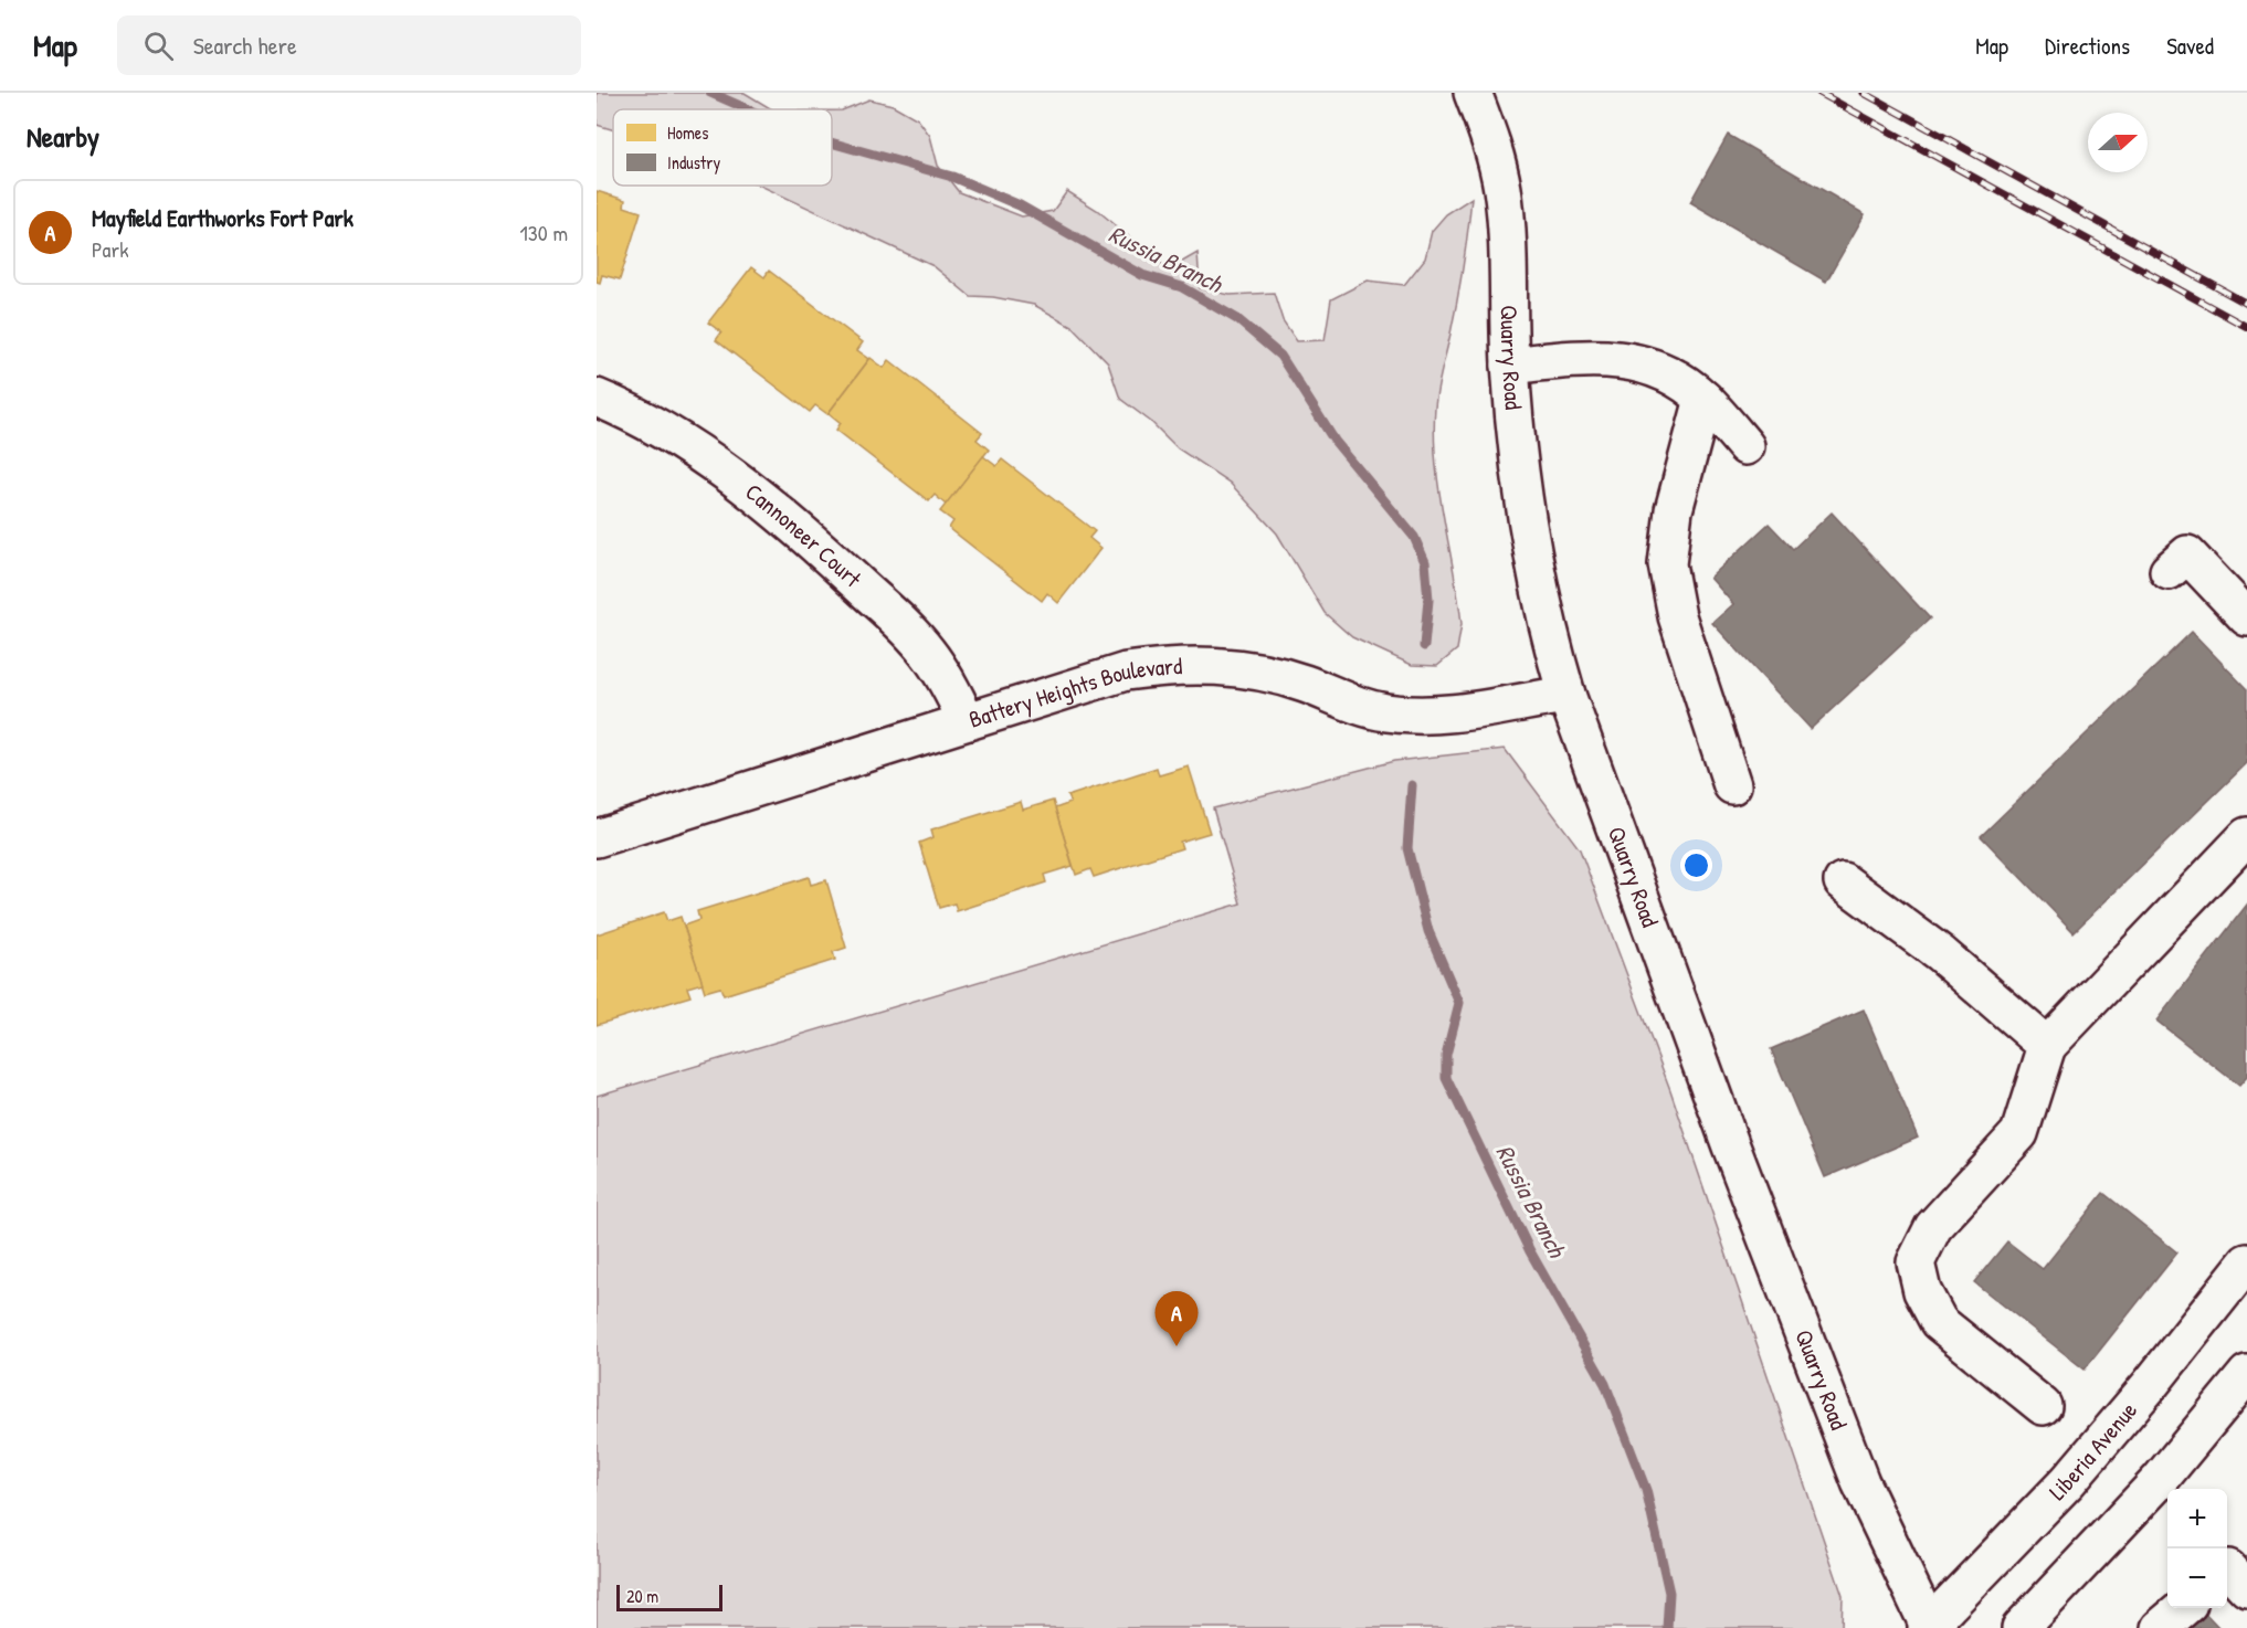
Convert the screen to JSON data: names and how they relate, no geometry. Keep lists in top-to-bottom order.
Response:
{
  "streets": {
    "main road": [
      "Quarry Road",
      "Cannoneer Court",
      "Battery Heights Boulevard",
      "Liberia Avenue"
    ]
  },
  "crossings": [
    ["Quarry Road", "Battery Heights Boulevard"],
    ["Quarry Road", "Liberia Avenue"],
    ["Cannoneer Court", "Battery Heights Boulevard"]
  ],
  "water": ["Russia Branch"],
  "legend": ["Homes", "Industry"],
  "scale_bar": "20 m",
  "north": "right",
  "page": {
    "header": "Map",
    "search": "Search here",
    "nav": ["Map", "Directions", "Saved"],
    "heading": "Nearby",
    "list": [
      {
        "mark": "A",
        "name": "Mayfield Earthworks Fort Park",
        "note": "Park",
        "value": "130 m"
      }
    ],
    "pins": "A",
    "map_buttons": ["+", "−"],
    "scale": "20 m"
  }
}
